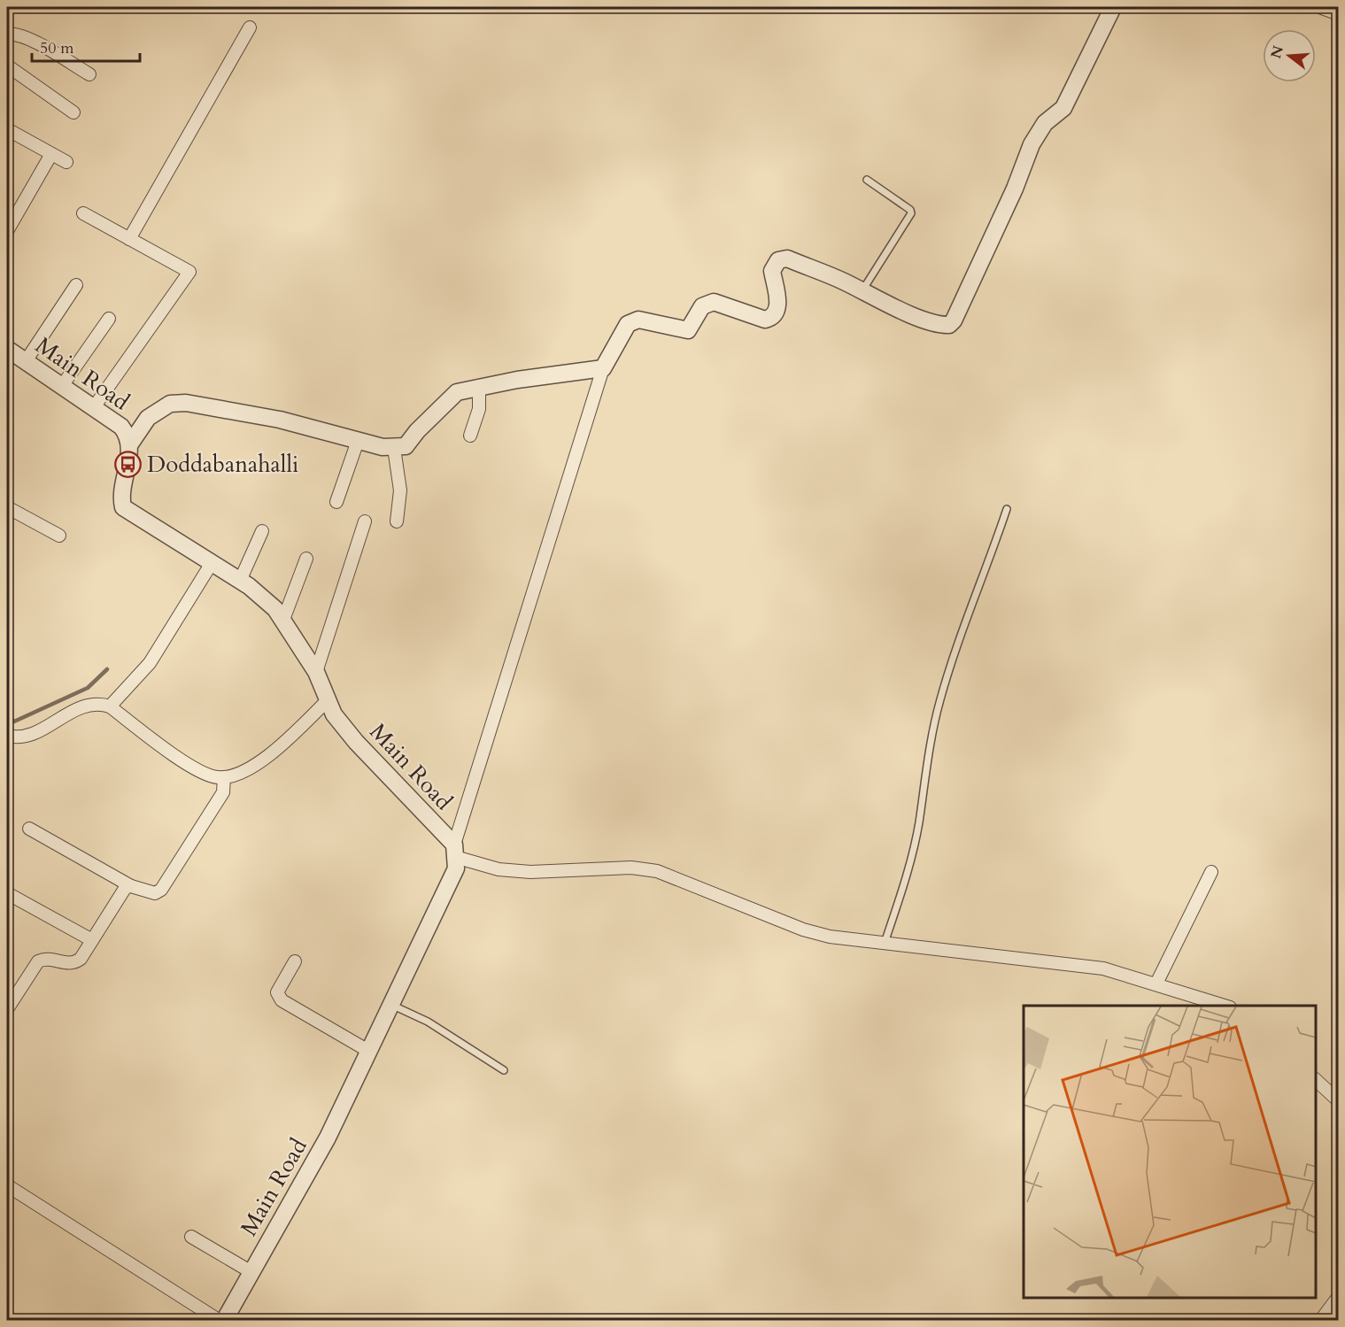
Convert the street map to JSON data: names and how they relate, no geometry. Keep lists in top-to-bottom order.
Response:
{
  "streets": {
    "street": ["Main Road"]
  },
  "places": {
    "bus stop": ["Doddabanahalli"]
  },
  "scale_bar": "50 m",
  "north": "left"
}
